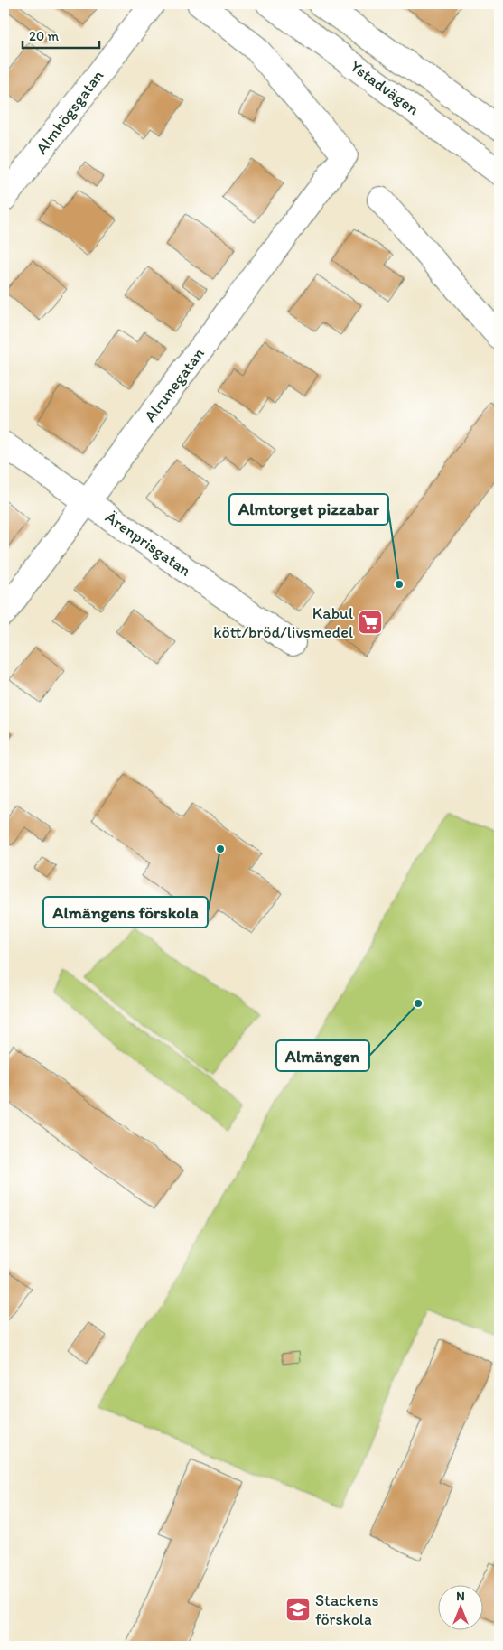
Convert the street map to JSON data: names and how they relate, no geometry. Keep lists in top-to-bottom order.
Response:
{
  "streets": {
    "street": [
      "Ystadvägen",
      "Almhögsgatan",
      "Alrunegatan",
      "Ärenprisgatan"
    ]
  },
  "crossings": [
    ["Alrunegatan", "Ärenprisgatan"]
  ],
  "places": {
    "other": ["Almtorget pizzabar", "Almängens förskola", "Almängen"],
    "supermarket": ["Kabul kött/bröd/livsmedel"],
    "school or university": ["Stackens förskola"]
  },
  "scale_bar": "20 m",
  "north": "top"
}
